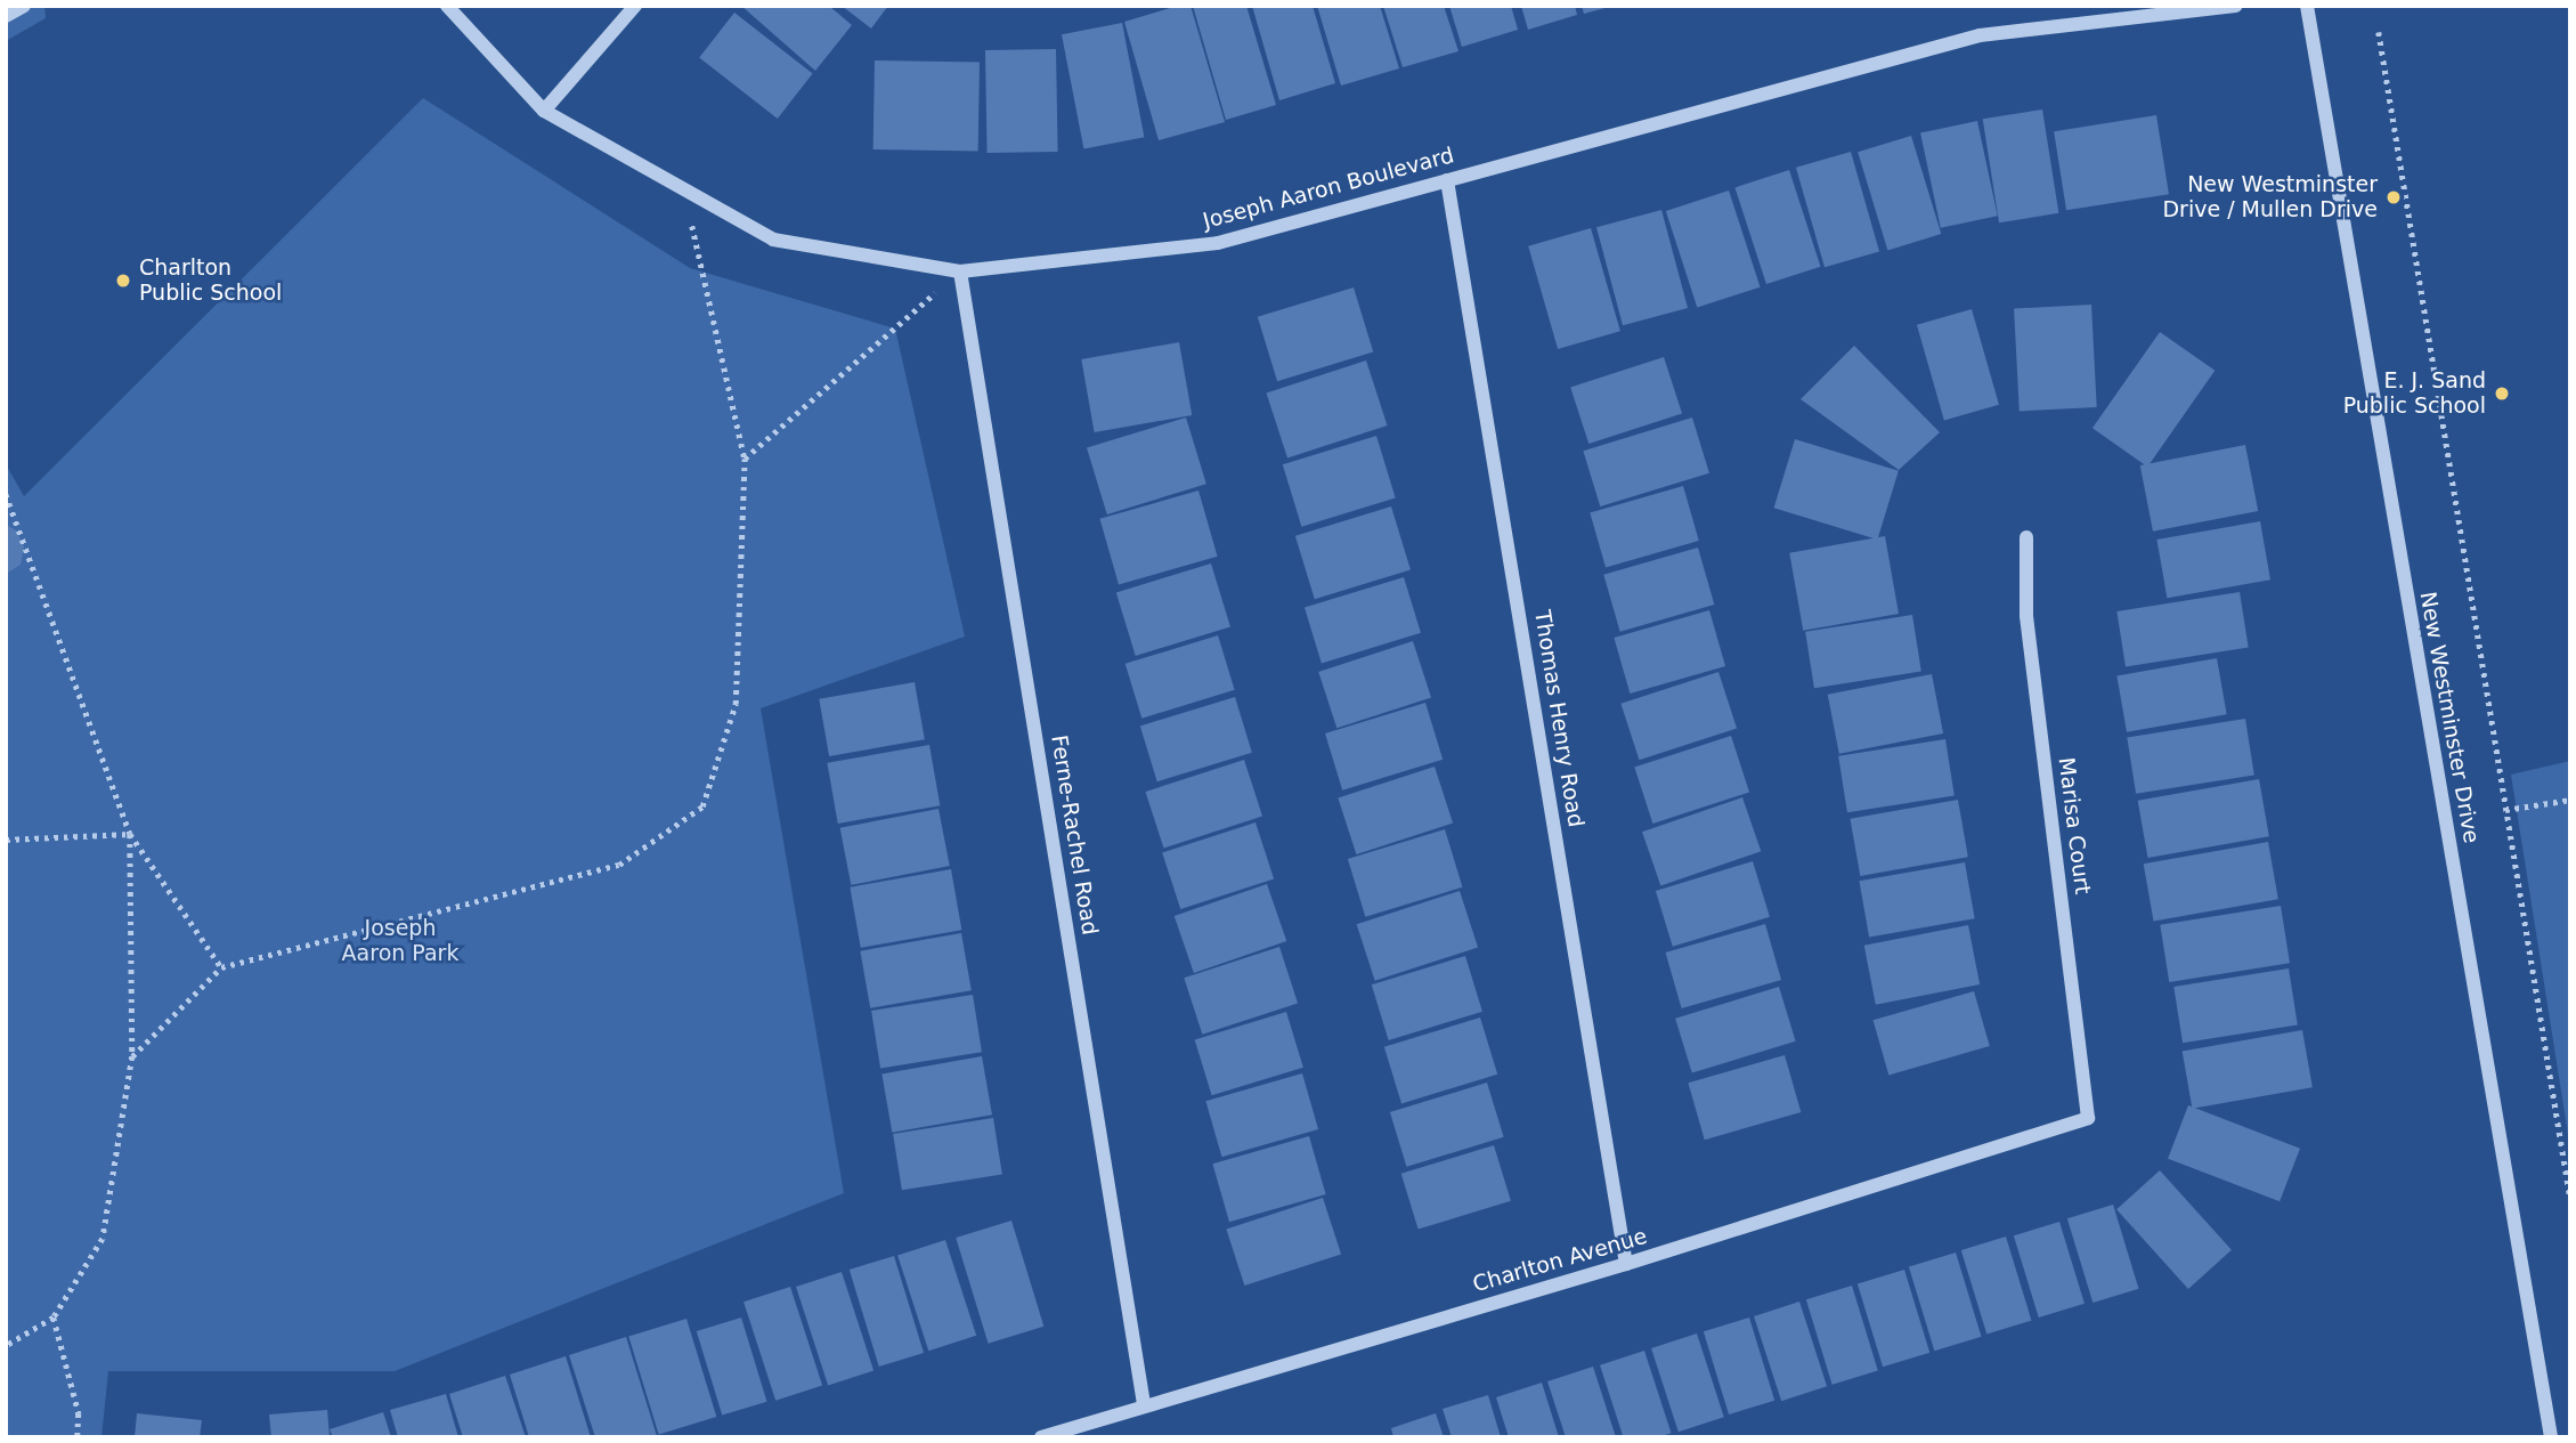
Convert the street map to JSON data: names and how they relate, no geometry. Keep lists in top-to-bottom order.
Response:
{
  "streets": {
    "street": [
      "Joseph Aaron Boulevard",
      "New Westminster Drive",
      "Thomas Henry Road",
      "Marisa Court",
      "Ferne-Rachel Road",
      "Charlton Avenue"
    ]
  },
  "crossings": [
    ["Joseph Aaron Boulevard", "Thomas Henry Road"],
    ["Joseph Aaron Boulevard", "Ferne-Rachel Road"],
    ["Thomas Henry Road", "Charlton Avenue"],
    ["Marisa Court", "Charlton Avenue"],
    ["Ferne-Rachel Road", "Charlton Avenue"]
  ],
  "parks": ["Joseph Aaron Park"],
  "places": ["New Westminster Drive / Mullen Drive", "Charlton Public School", "E. J. Sand Public School"]
}
